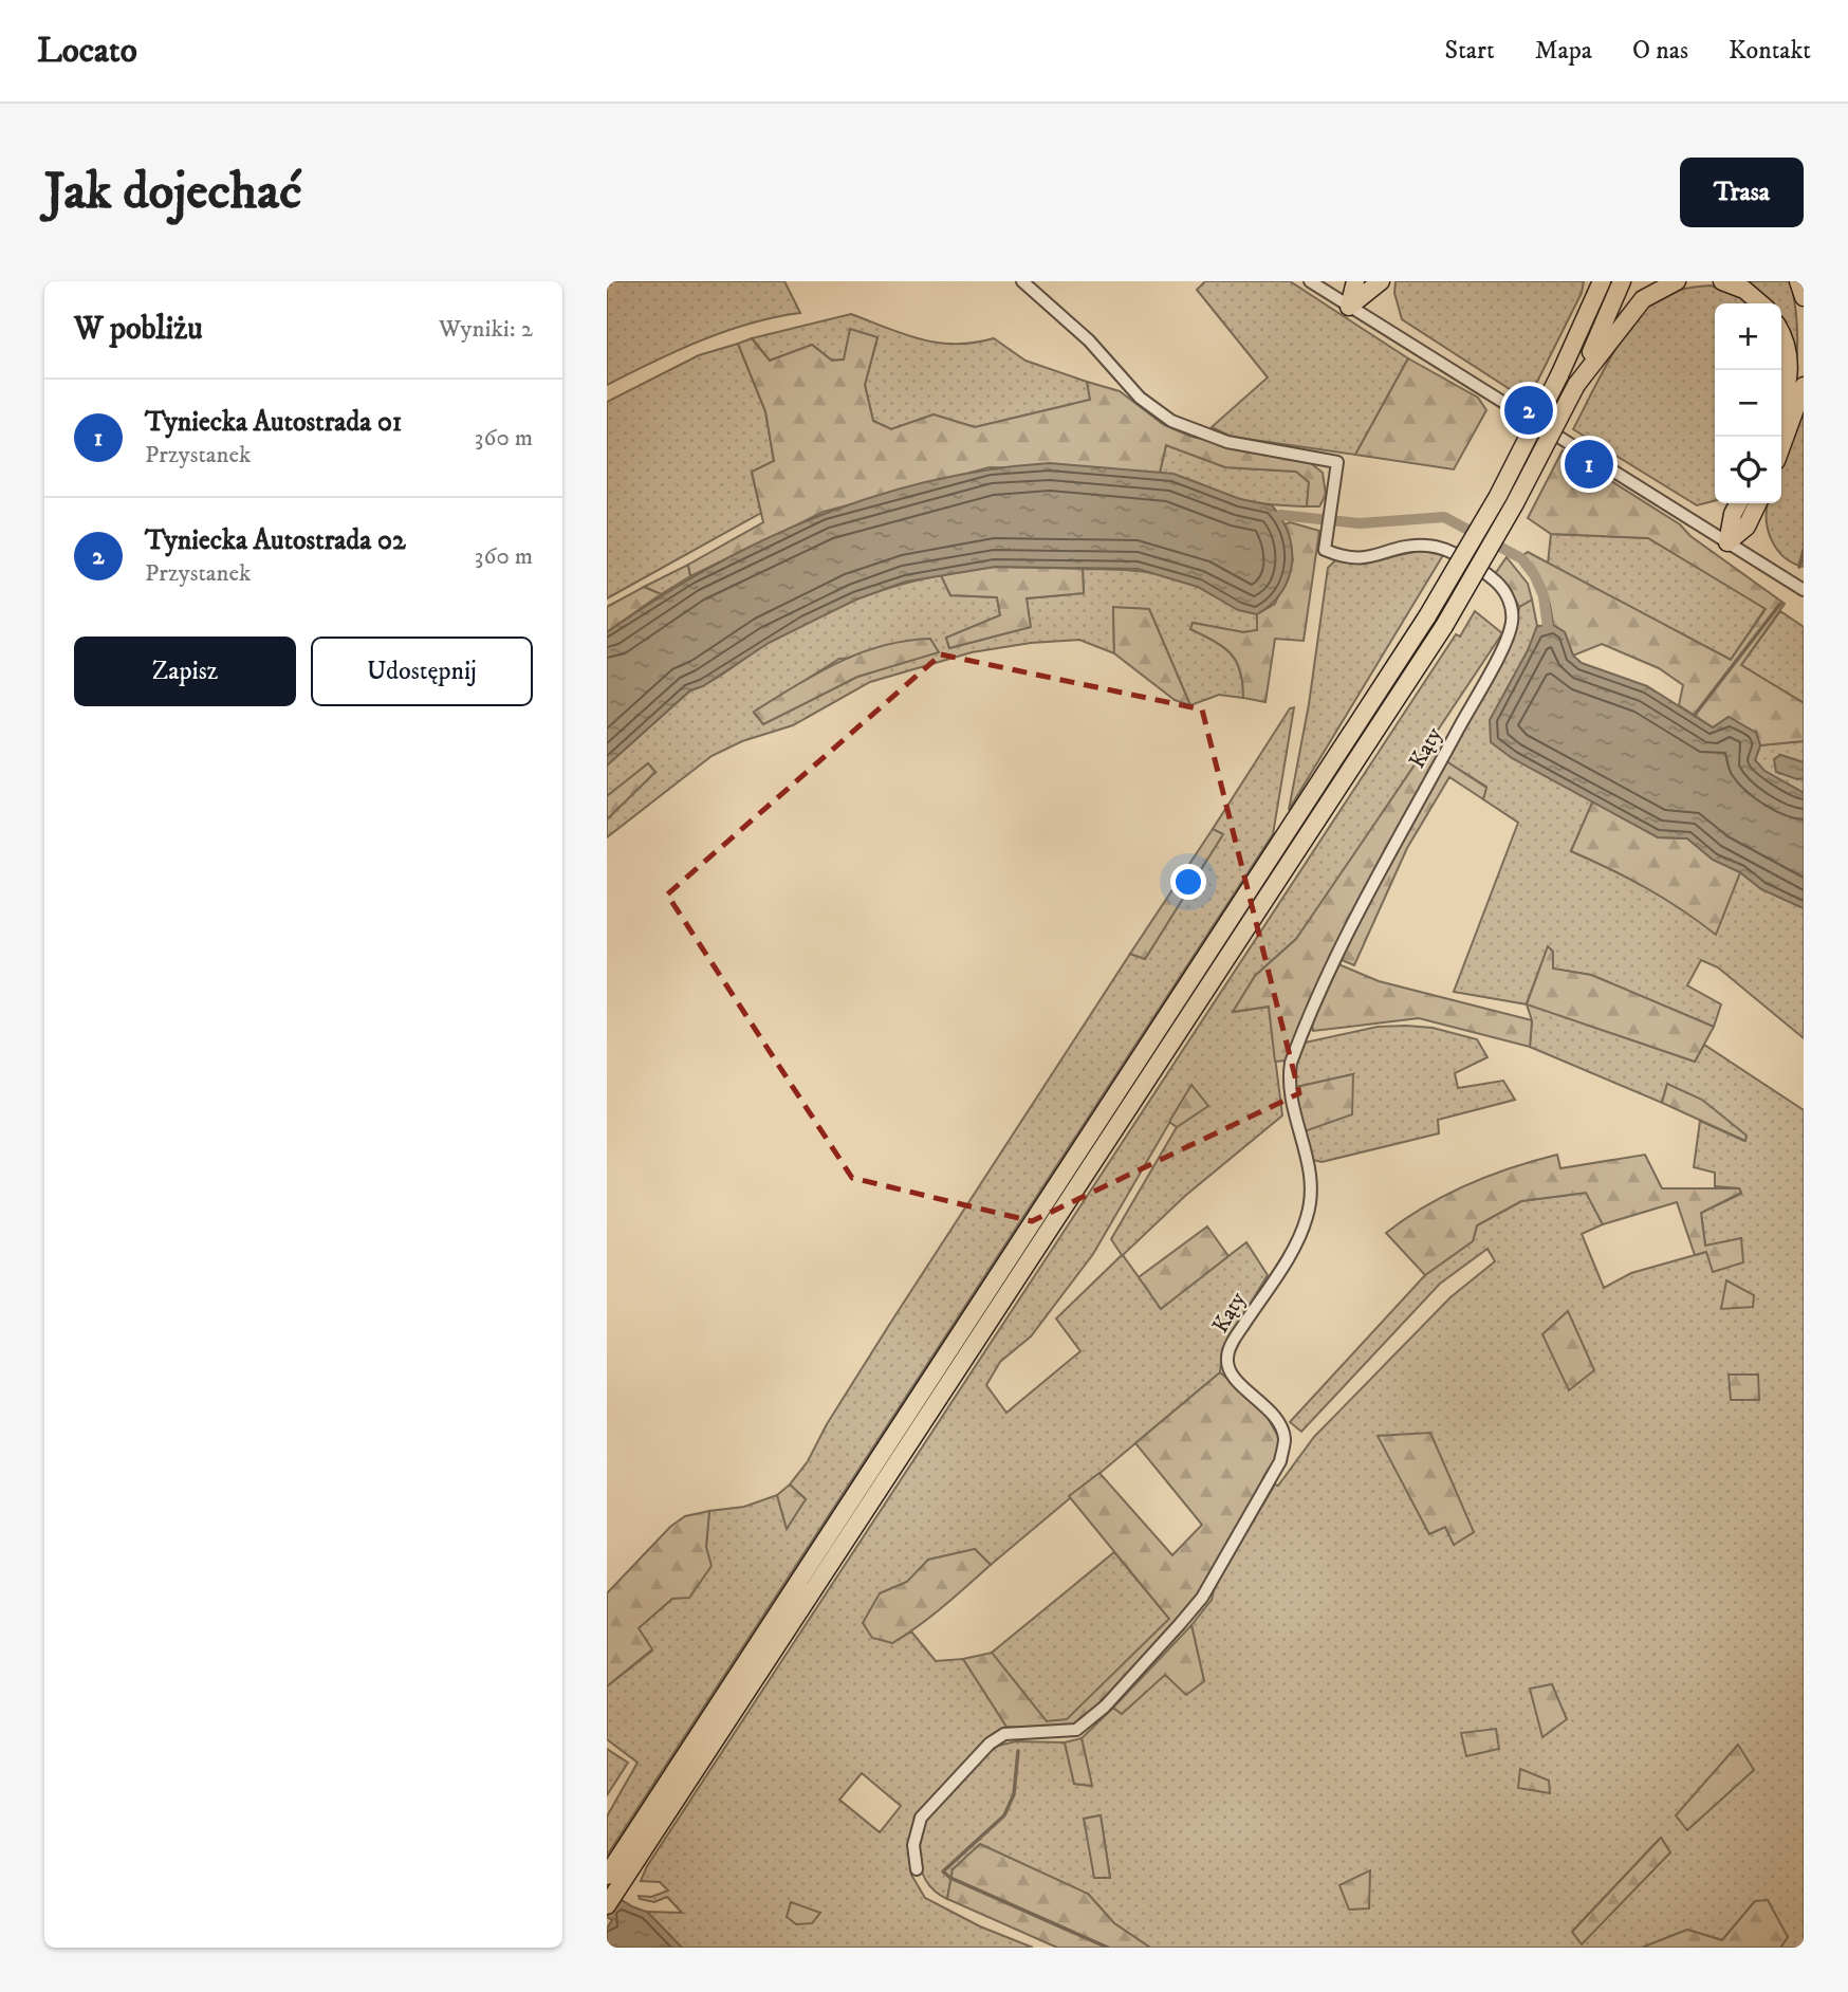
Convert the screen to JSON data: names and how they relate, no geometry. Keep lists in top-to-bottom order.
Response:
{
  "streets": {
    "street": ["Kąty"]
  },
  "page": {
    "header": "Locato",
    "nav": [
      "Start",
      "Mapa",
      "O nas",
      "Kontakt"
    ],
    "buttons": [
      "Trasa",
      ["Zapisz", "Udostępnij"]
    ],
    "title": "Jak dojechać",
    "heading": ["W pobliżu", "Wyniki: 2"],
    "map_buttons": ["+", "−"],
    "list": [
      {
        "mark": "1",
        "name": "Tyniecka Autostrada 01",
        "note": "Przystanek",
        "value": "360 m"
      },
      {
        "mark": "2",
        "name": "Tyniecka Autostrada 02",
        "note": "Przystanek",
        "value": "360 m"
      }
    ],
    "pins": ["2", "1"]
  }
}
